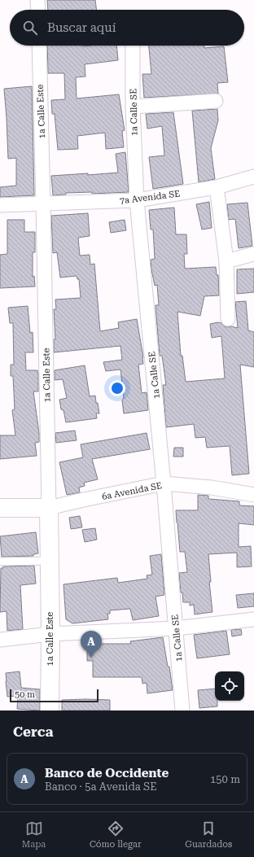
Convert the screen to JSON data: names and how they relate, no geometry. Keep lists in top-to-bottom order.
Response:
{
  "streets": {
    "main road": ["1a Calle Este"],
    "street": ["1a Calle SE", "7a Avenida SE", "6a Avenida SE"]
  },
  "crossings": [
    ["1a Calle Este", "7a Avenida SE"],
    ["1a Calle Este", "6a Avenida SE"],
    ["1a Calle SE", "7a Avenida SE"],
    ["1a Calle SE", "6a Avenida SE"]
  ],
  "scale_bar": "50 m",
  "page": {
    "search": "Buscar aquí",
    "pins": "A",
    "scale": "50 m",
    "heading": "Cerca",
    "list": [
      {
        "mark": "A",
        "name": "Banco de Occidente",
        "note": "Banco · 5a Avenida SE",
        "value": "150 m"
      }
    ],
    "nav": ["Mapa", "Cómo llegar", "Guardados"]
  }
}
